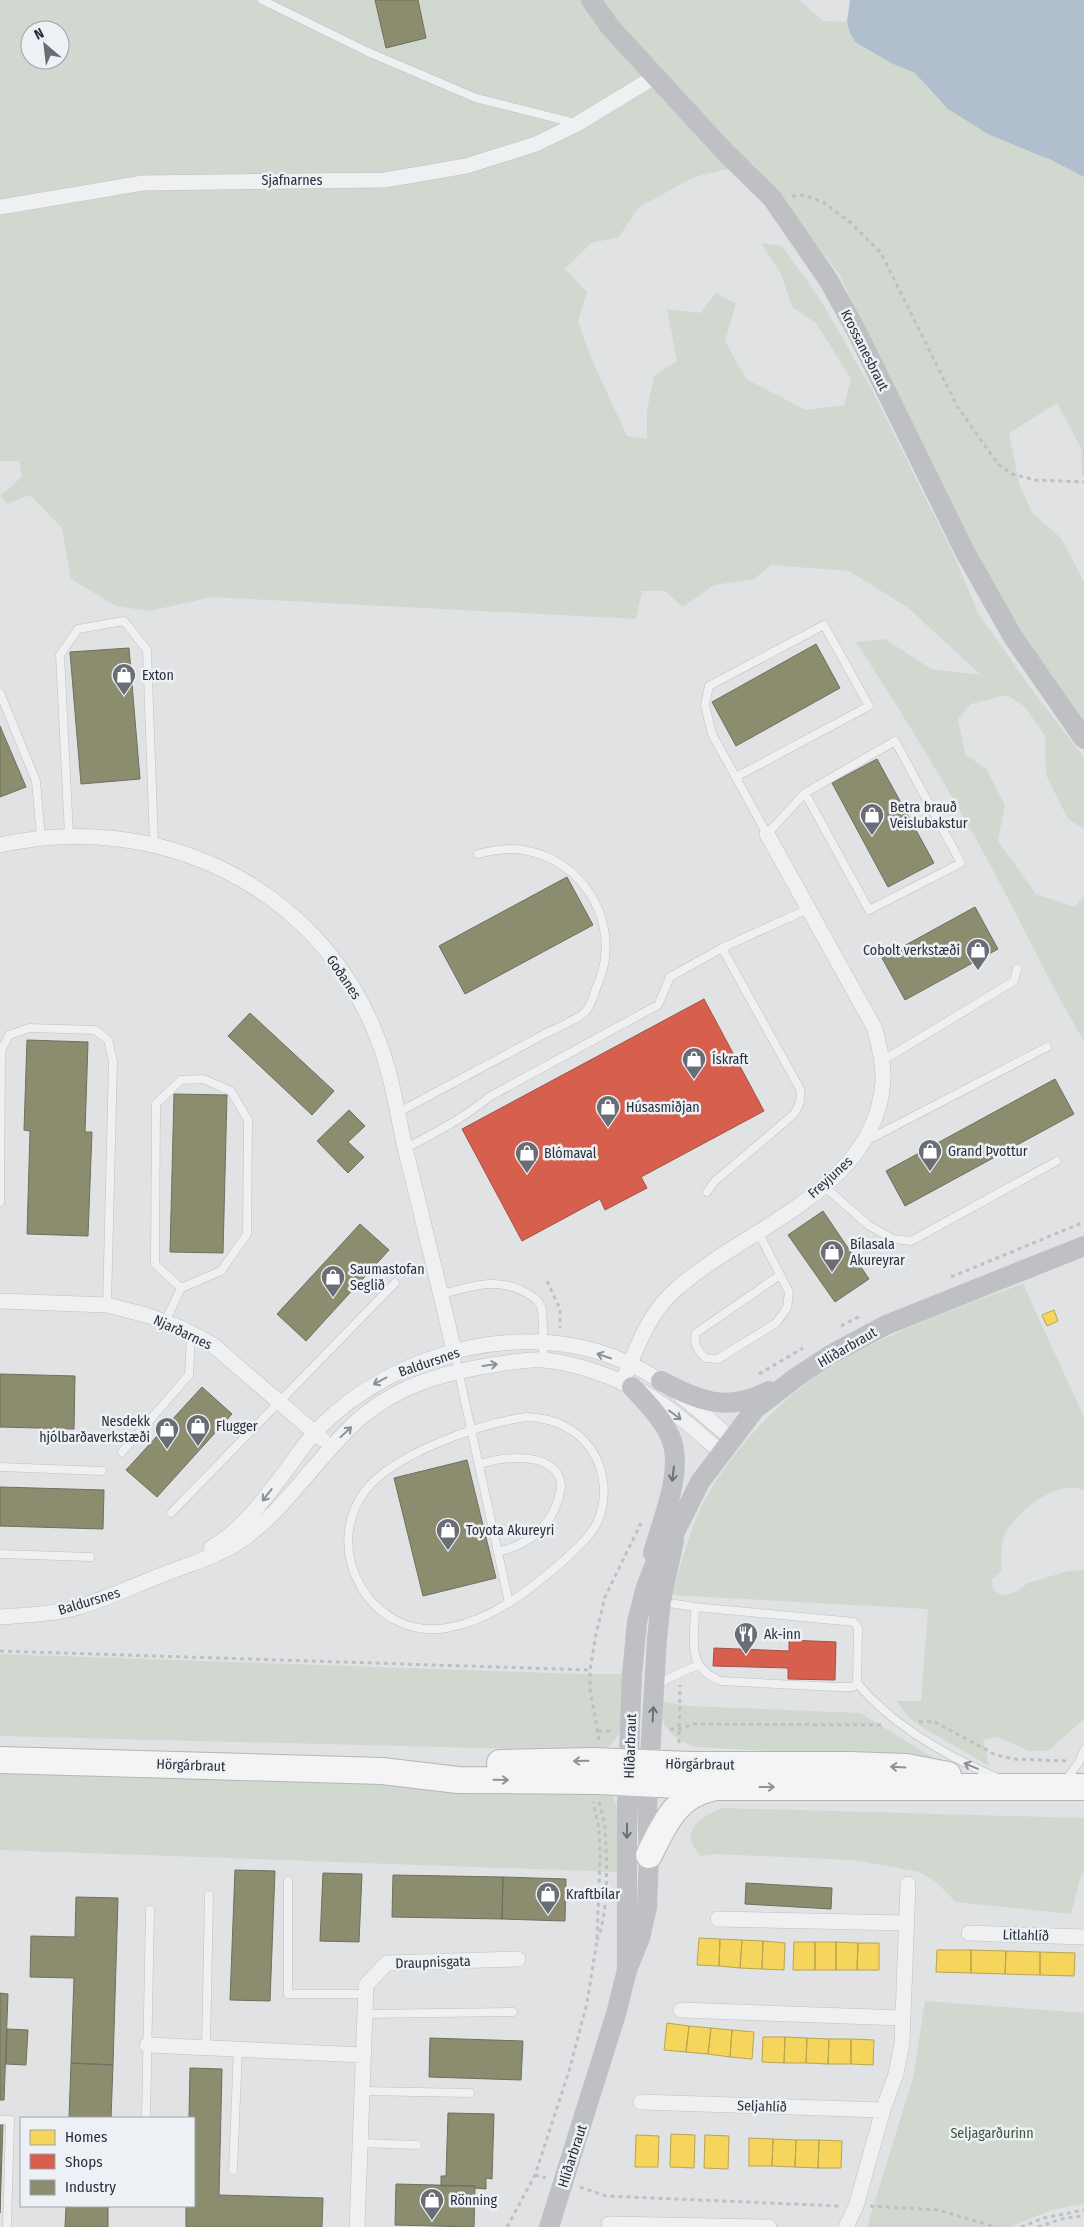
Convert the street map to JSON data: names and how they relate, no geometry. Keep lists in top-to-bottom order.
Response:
{
  "streets": {
    "highway": ["Hörgárbraut"],
    "street": [
      "Sjafnarnes",
      "Krossanesbraut",
      "Goðanes",
      "Freyjunes",
      "Njarðarnes",
      "Hlíðarbraut",
      "Baldursnes",
      "Litlahlíð",
      "Draupnisgata",
      "Seljahlíð"
    ]
  },
  "crossings": [
    ["Sjafnarnes", "Krossanesbraut"],
    ["Goðanes", "Baldursnes"],
    ["Freyjunes", "Baldursnes"],
    ["Njarðarnes", "Baldursnes"],
    ["Hlíðarbraut", "Baldursnes"],
    ["Hlíðarbraut", "Hörgárbraut"]
  ],
  "parks": ["Seljagarðurinn"],
  "places": {
    "shop": [
      "Exton",
      "Betra brauð Veislubakstur",
      "Cobolt verkstæði",
      "Ískraft",
      "Húsasmiðjan",
      "Grand Þvottur",
      "Blómaval",
      "Bílasala Akureyrar",
      "Saumastofan Seglið",
      "Flugger",
      "Nesdekk hjólbarðaverkstæði",
      "Toyota Akureyri",
      "Kraftbílar",
      "Rönning"
    ],
    "restaurant": ["Ak-inn"]
  },
  "legend": ["Homes", "Shops", "Industry"],
  "north": "top left"
}
